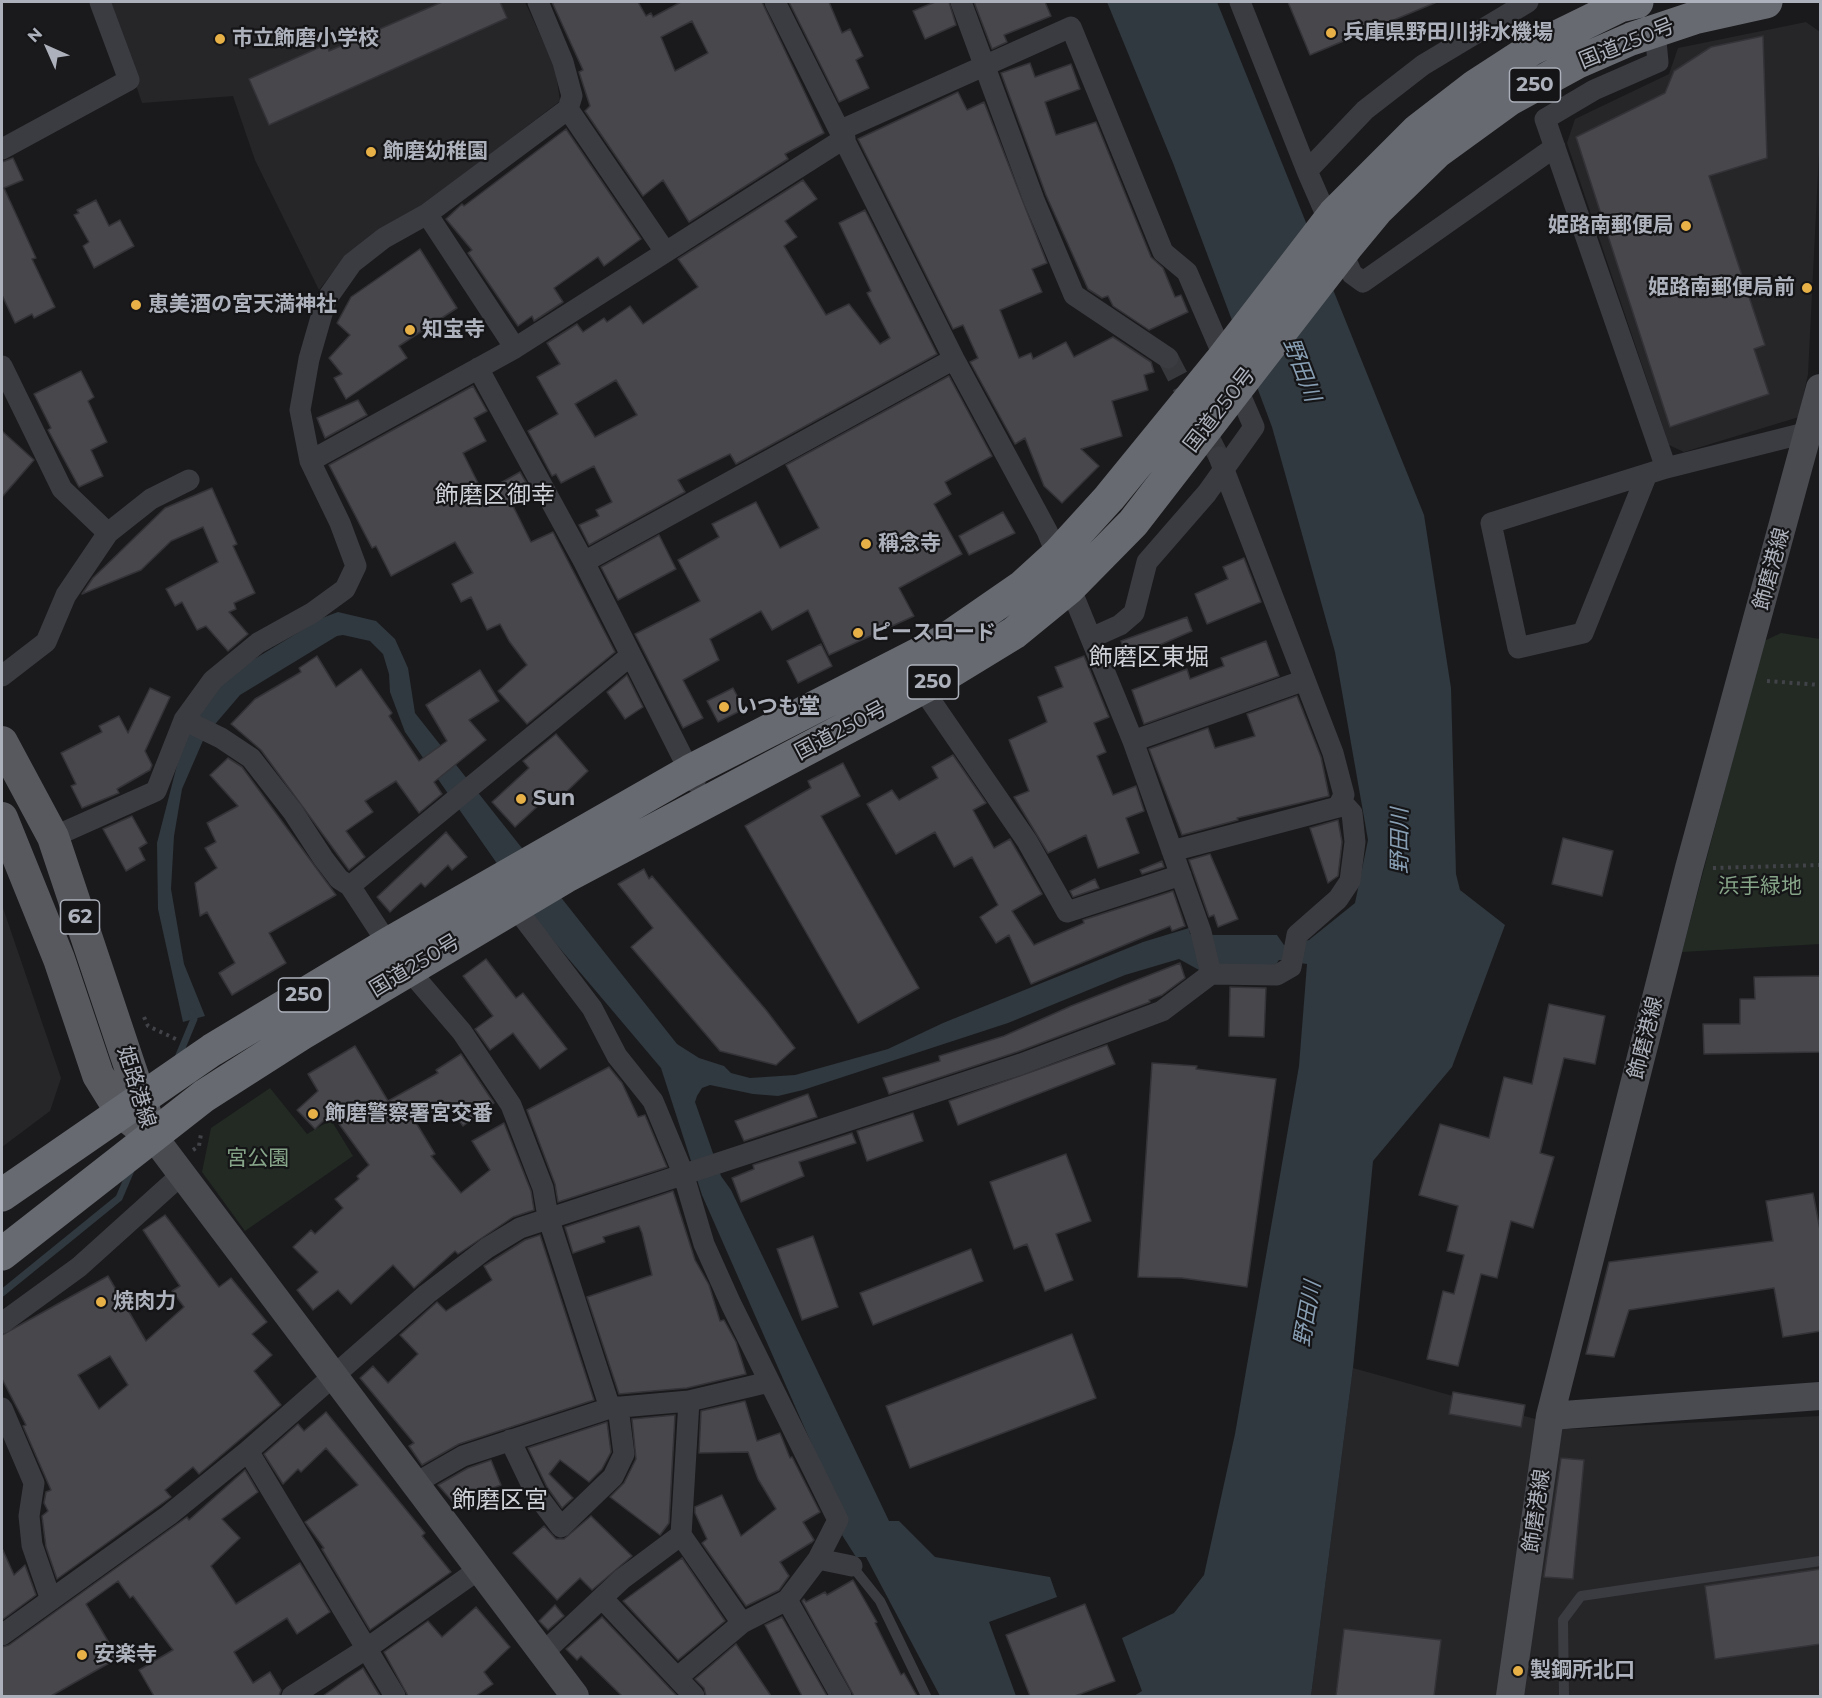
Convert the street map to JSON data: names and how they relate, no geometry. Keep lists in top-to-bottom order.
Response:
{
  "streets": {
    "highway": ["国道250号", "250"],
    "main road": ["飾磨港線", "62", "姫路港線"]
  },
  "crossings": [
    ["国道250号", "姫路港線"]
  ],
  "districts": ["飾磨区御幸", "飾磨区東堀", "飾磨区宮"],
  "water": ["野田川"],
  "parks": ["浜手緑地", "宮公園"],
  "places": [
    "兵庫県野田川排水機場",
    "市立飾磨小学校",
    "飾磨幼稚園",
    "姫路南郵便局",
    "姫路南郵便局前",
    "恵美酒の宮天満神社",
    "知宝寺",
    "稱念寺",
    "ピースロード",
    "いつも堂",
    "Sun",
    "飾磨警察署宮交番",
    "焼肉力",
    "安楽寺",
    "製鋼所北口"
  ],
  "north": "top left"
}
